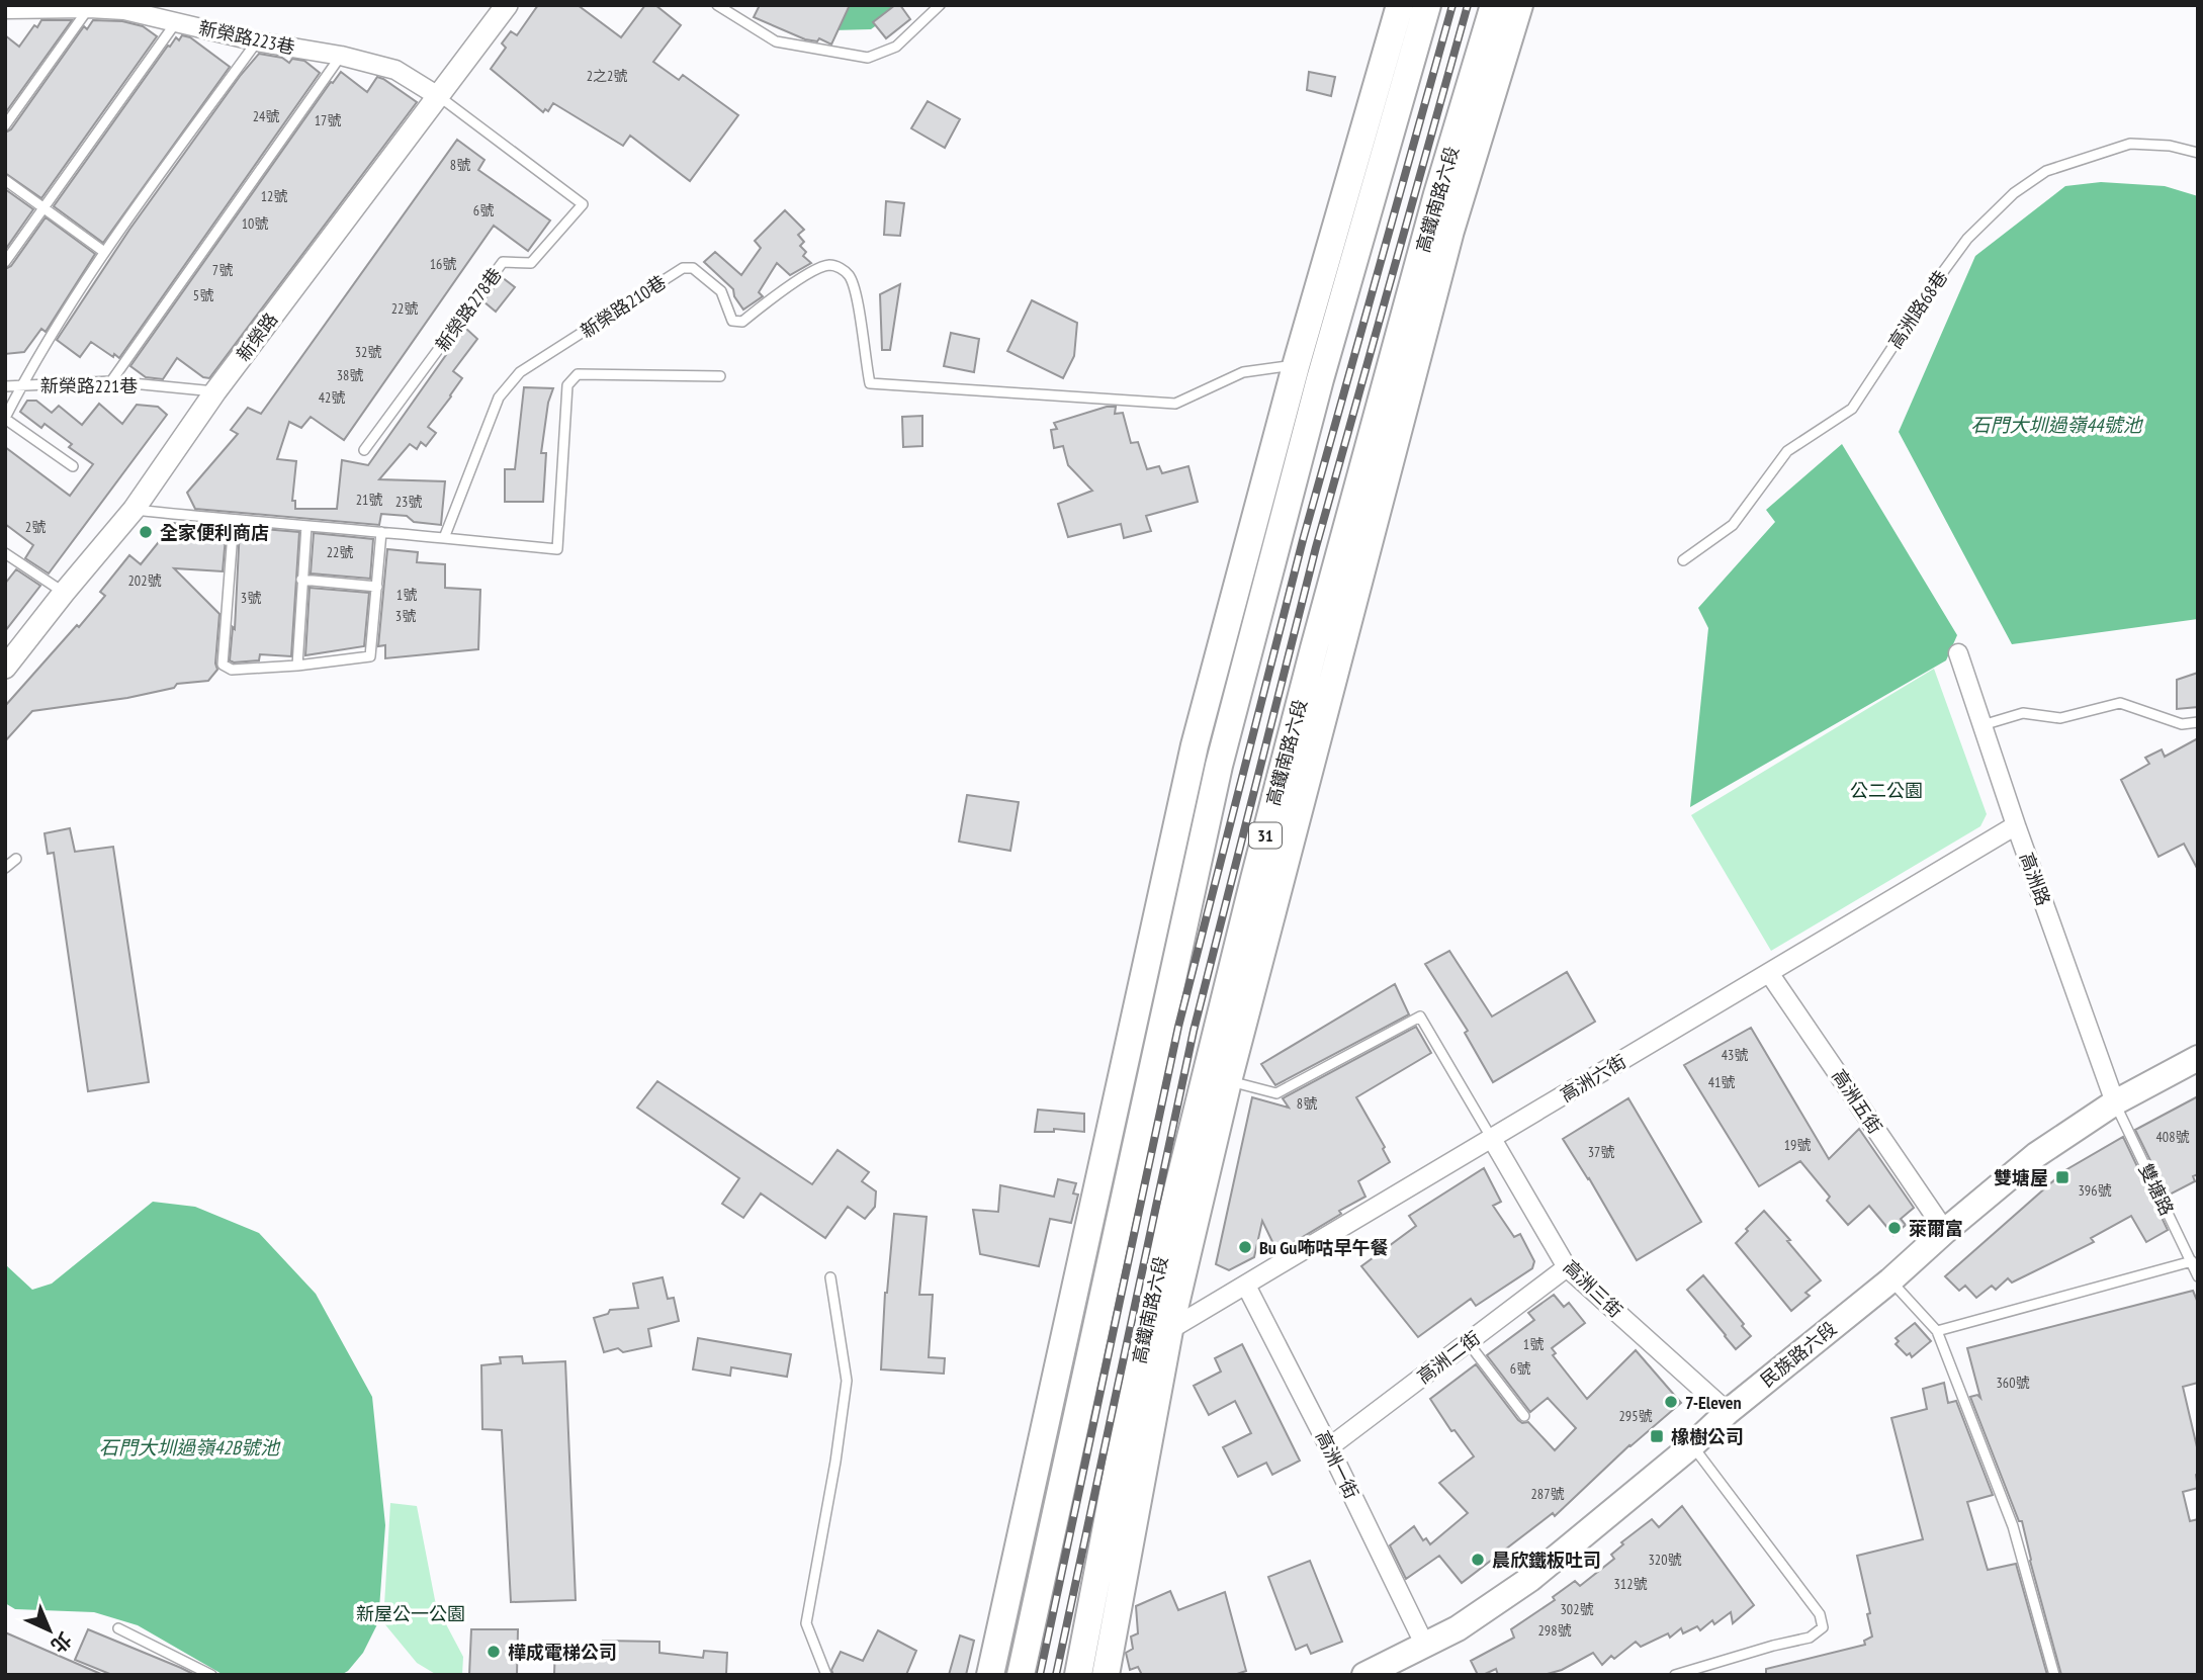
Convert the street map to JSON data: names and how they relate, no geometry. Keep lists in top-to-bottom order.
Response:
{
  "streets": {
    "main road": ["高鐵南路六段", "31", "民族路六段"],
    "street": [
      "新榮路223巷",
      "新榮路",
      "高洲路",
      "高洲六街",
      "高洲五街",
      "高洲三街",
      "高洲二街",
      "高洲一街"
    ],
    "lane": [
      "新榮路210巷",
      "新榮路278巷",
      "高洲路68巷",
      "新榮路221巷",
      "雙塘路"
    ]
  },
  "crossings": [
    ["新榮路223巷", "新榮路278巷"],
    ["新榮路223巷", "新榮路"],
    ["高鐵南路六段", "高洲六街"],
    ["新榮路278巷", "新榮路"],
    ["新榮路", "新榮路221巷"],
    ["高洲路", "高洲六街"],
    ["高洲路", "雙塘路"],
    ["高洲路", "民族路六段"],
    ["高洲六街", "高洲五街"],
    ["高洲六街", "高洲三街"],
    ["高洲六街", "高洲一街"],
    ["高洲五街", "民族路六段"],
    ["雙塘路", "民族路六段"],
    ["高洲三街", "民族路六段"],
    ["高洲三街", "高洲二街"],
    ["民族路六段", "高洲一街"],
    ["高洲二街", "高洲一街"]
  ],
  "water": ["石門大圳過嶺44號池", "石門大圳過嶺42B號池"],
  "parks": ["公二公園", "新屋公一公園"],
  "places": {
    "other": [
      "全家便利商店",
      "萊爾富",
      "Bu Gu咘咕早午餐",
      "7-Eleven",
      "晨欣鐵板吐司",
      "樺成電梯公司"
    ],
    "transit": ["雙塘屋", "橡樹公司"]
  },
  "house_numbers": [
    "2之2號",
    "24號",
    "17號",
    "8號",
    "12號",
    "6號",
    "10號",
    "16號",
    "7號",
    "5號",
    "22號",
    "32號",
    "38號",
    "42號",
    "21號",
    "23號",
    "2號",
    "22號",
    "202號",
    "1號",
    "3號",
    "3號",
    "43號",
    "41號",
    "8號",
    "408號",
    "19號",
    "37號",
    "396號",
    "1號",
    "6號",
    "360號",
    "295號",
    "287號",
    "320號",
    "312號",
    "302號",
    "298號"
  ],
  "north": "bottom right"
}
